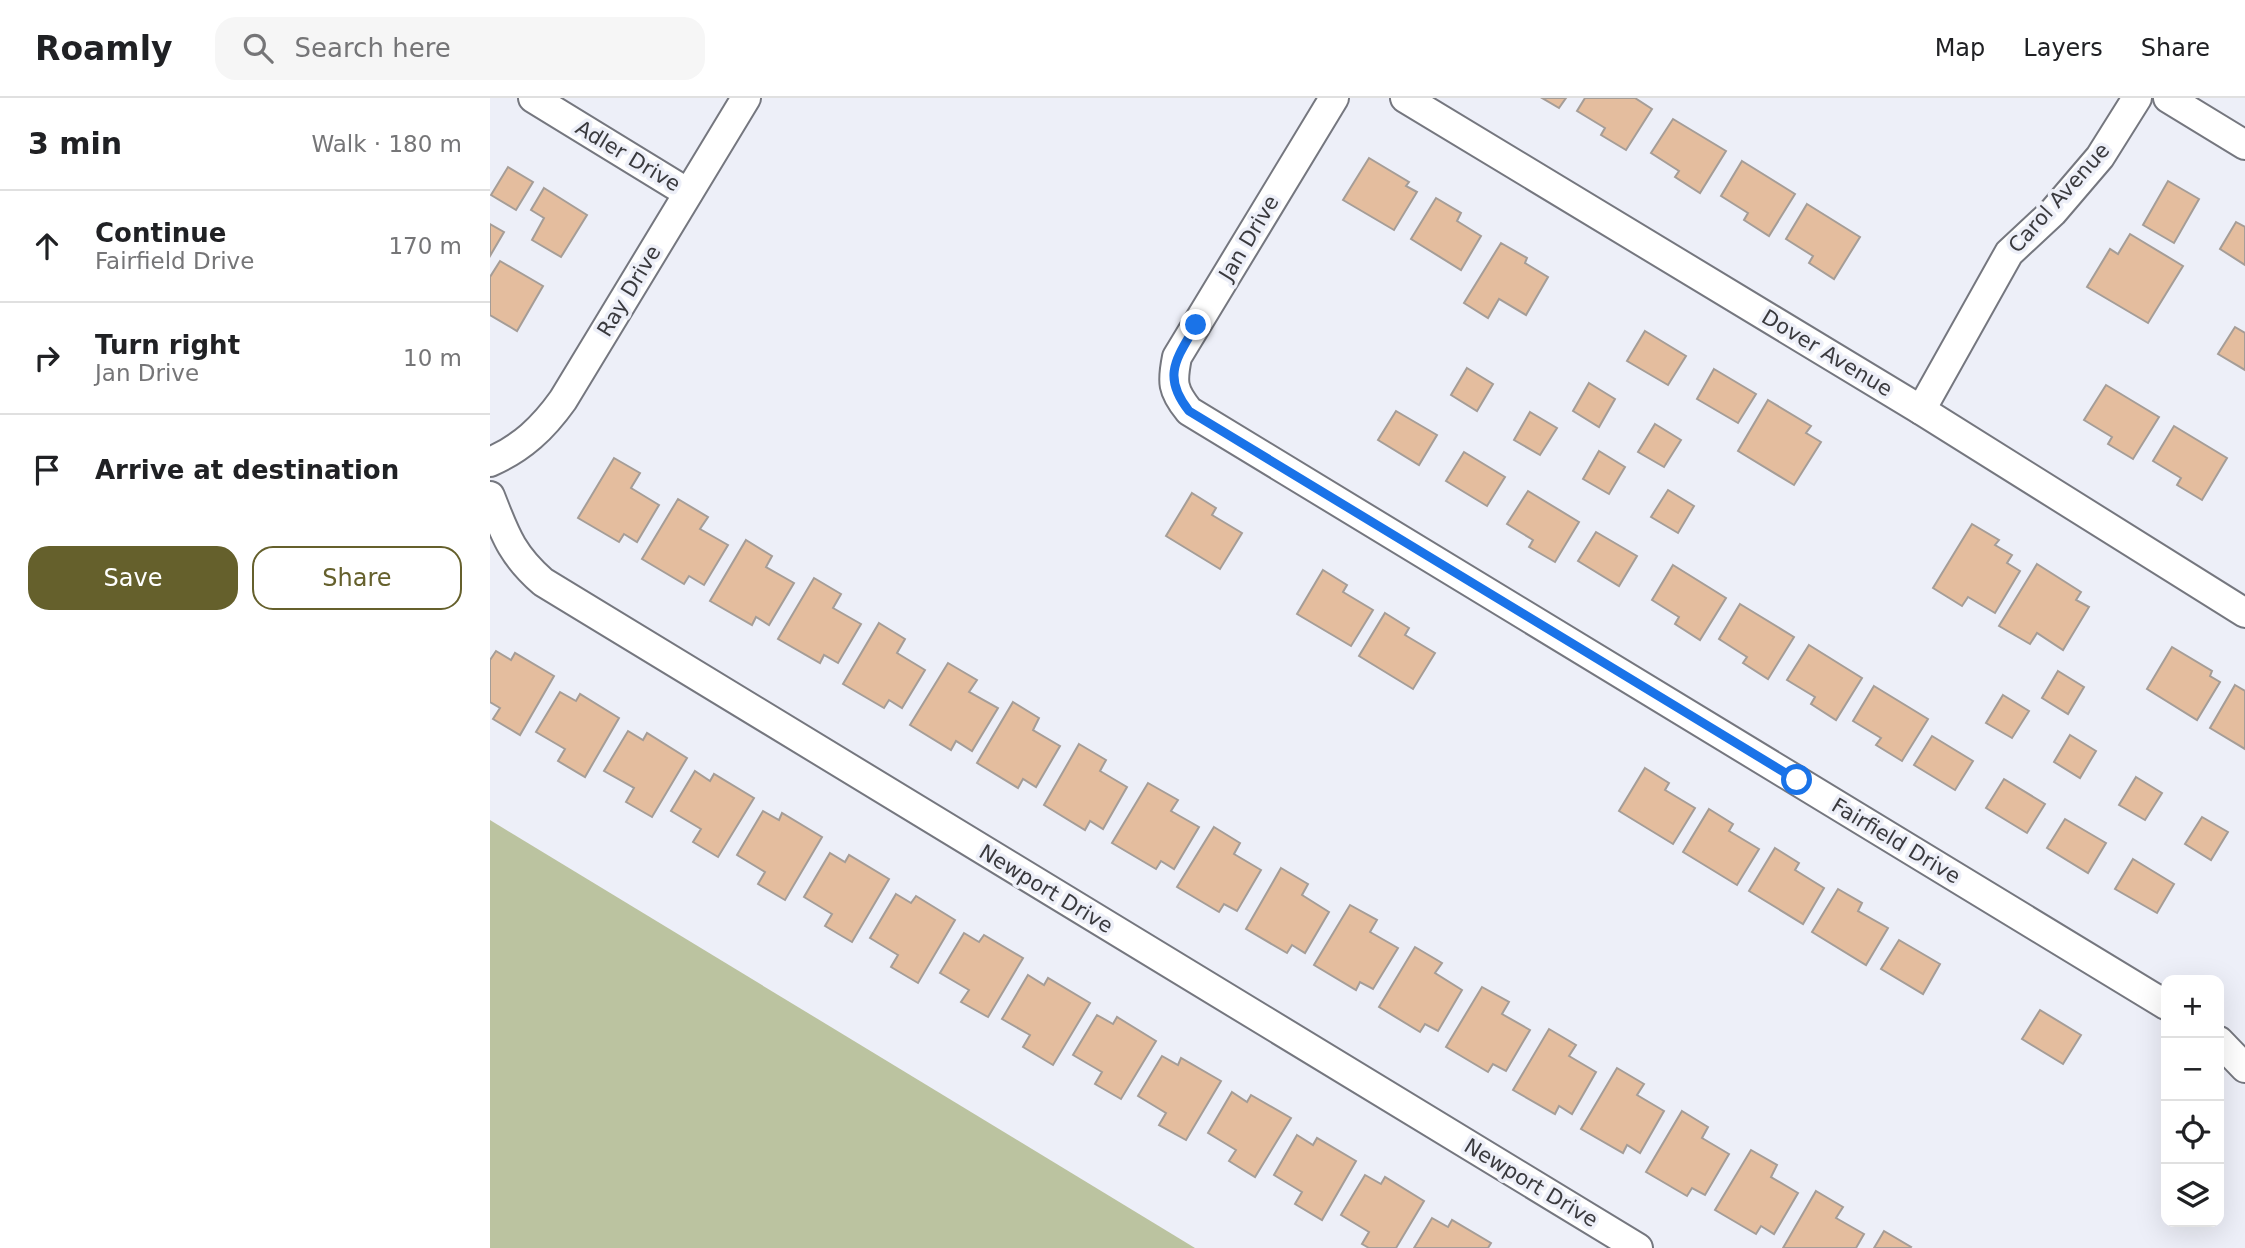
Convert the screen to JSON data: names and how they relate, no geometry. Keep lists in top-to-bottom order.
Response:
{
  "streets": {
    "street": [
      "Adler Drive",
      "Carol Avenue",
      "Jan Drive",
      "Ray Drive",
      "Dover Avenue",
      "Fairfield Drive",
      "Newport Drive"
    ]
  },
  "crossings": [
    ["Adler Drive", "Ray Drive"],
    ["Carol Avenue", "Dover Avenue"],
    ["Jan Drive", "Fairfield Drive"]
  ],
  "page": {
    "header": "Roamly",
    "search": "Search here",
    "nav": ["Map", "Layers", "Share"],
    "heading": ["3 min", "Walk · 180 m"],
    "list": [
      ["Continue", "Fairfield Drive", "170 m"],
      ["Turn right", "Jan Drive", "10 m"],
      "Arrive at destination"
    ],
    "buttons": ["Save", "Share"],
    "map_buttons": ["+", "−"]
  }
}
